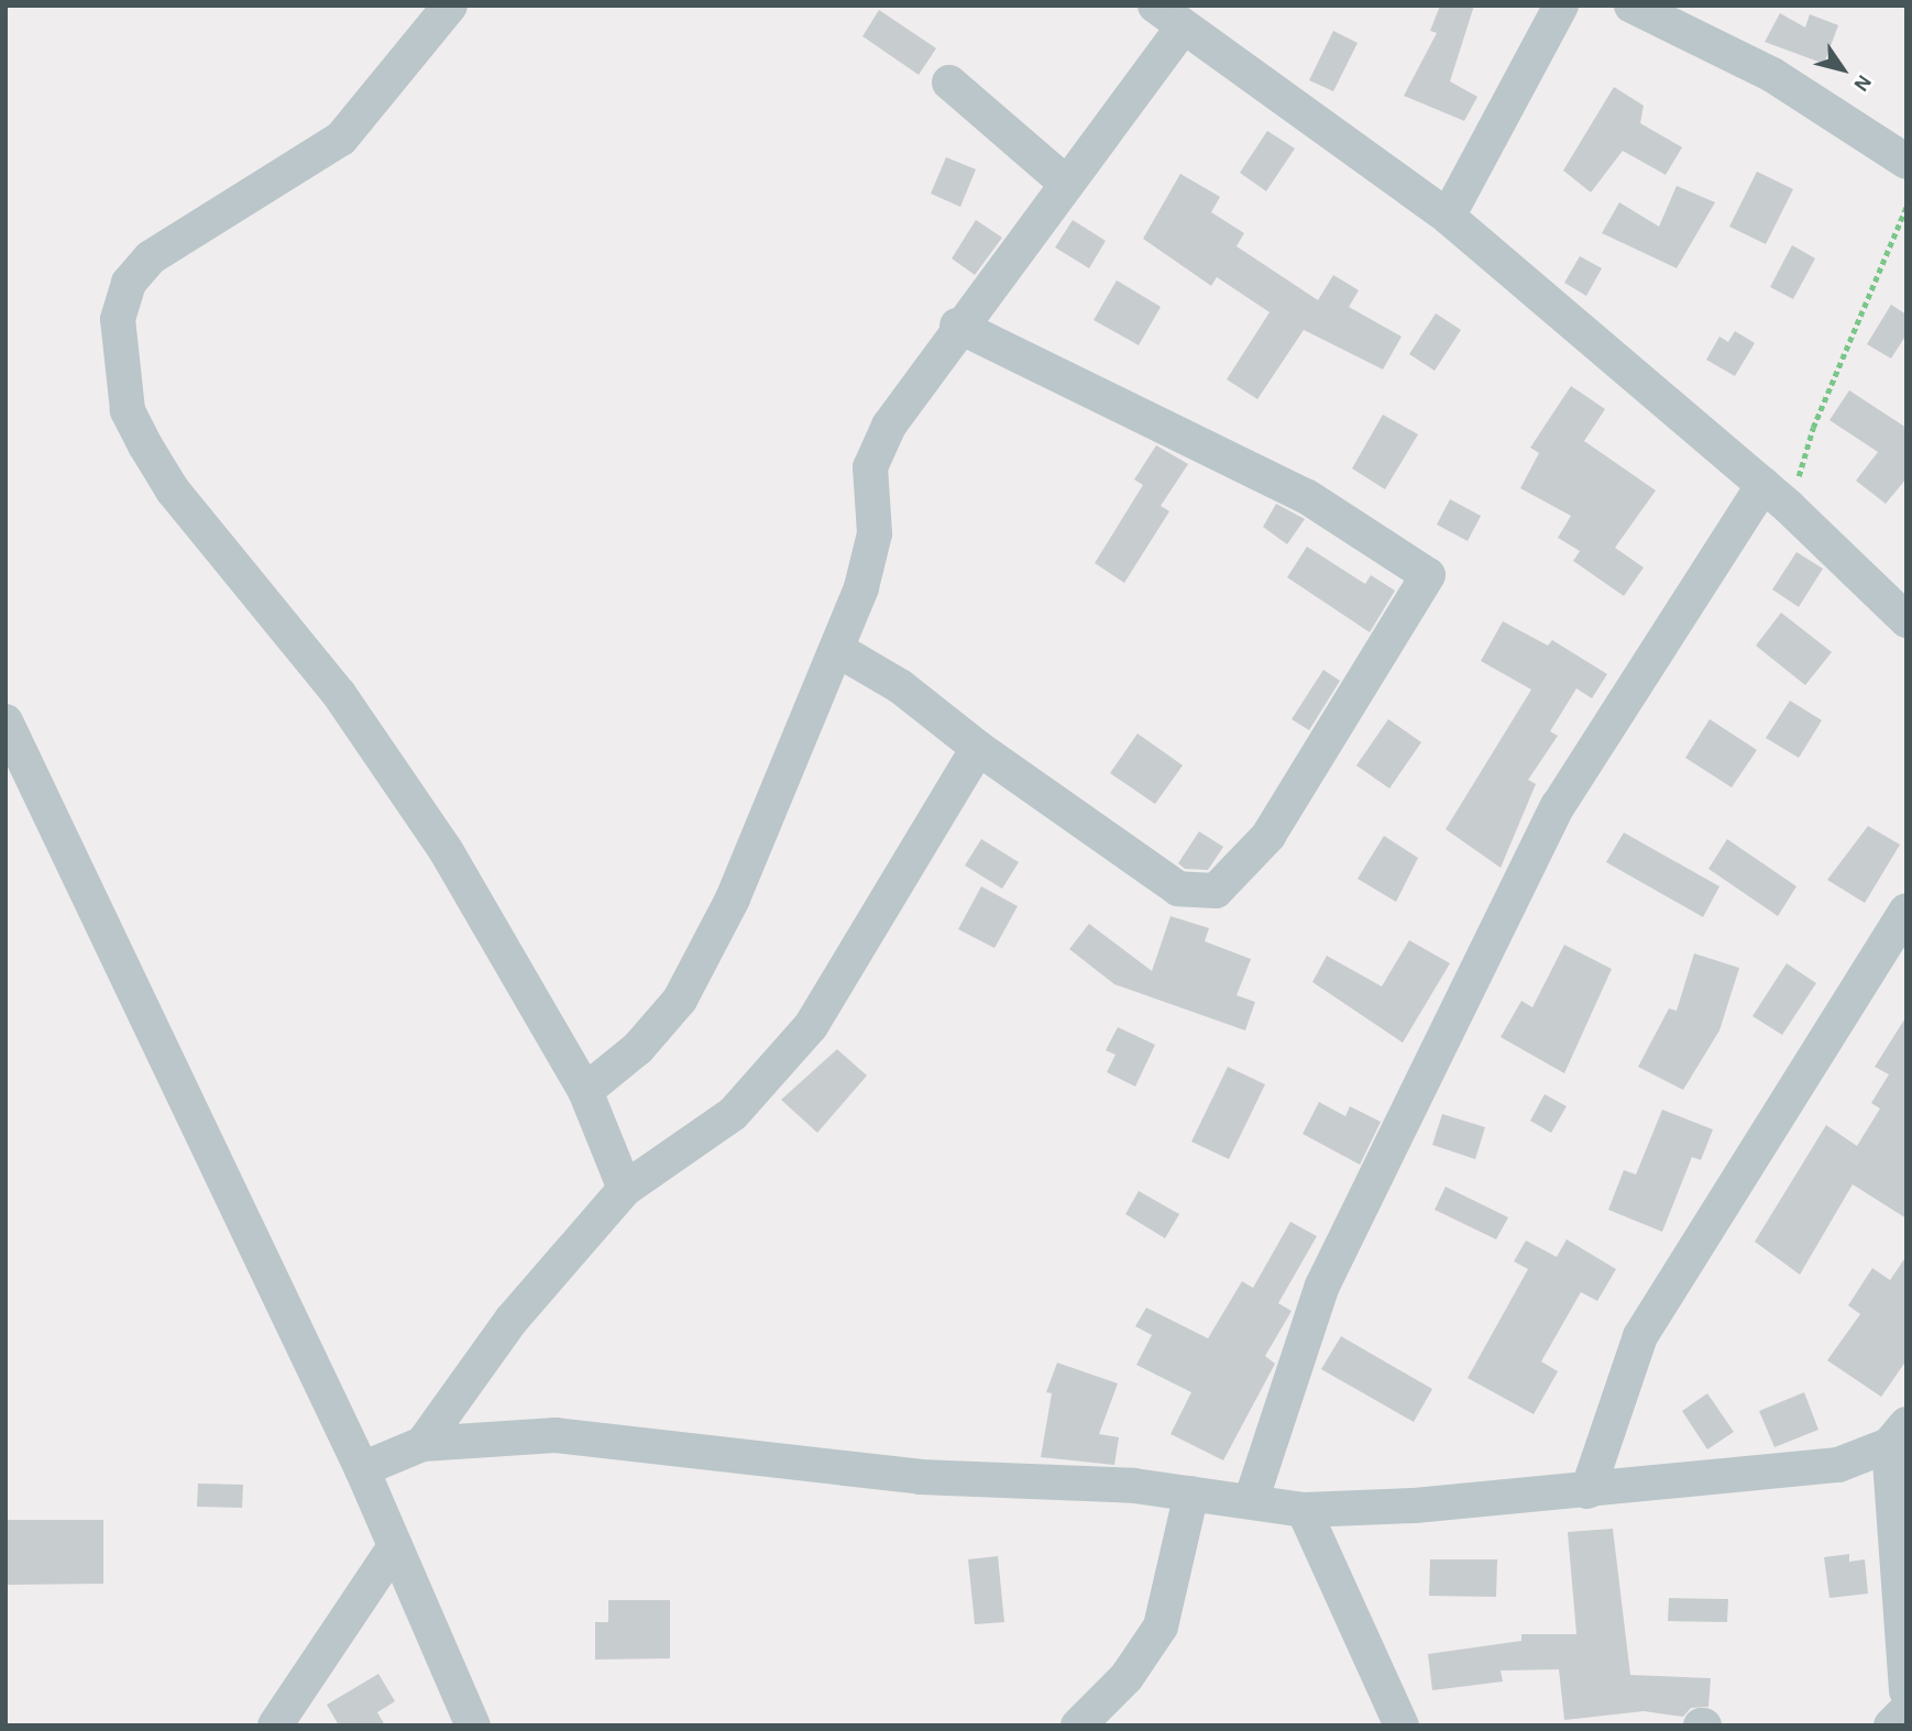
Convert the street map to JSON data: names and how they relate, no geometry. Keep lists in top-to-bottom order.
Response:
{
  "north": "bottom right"
}
